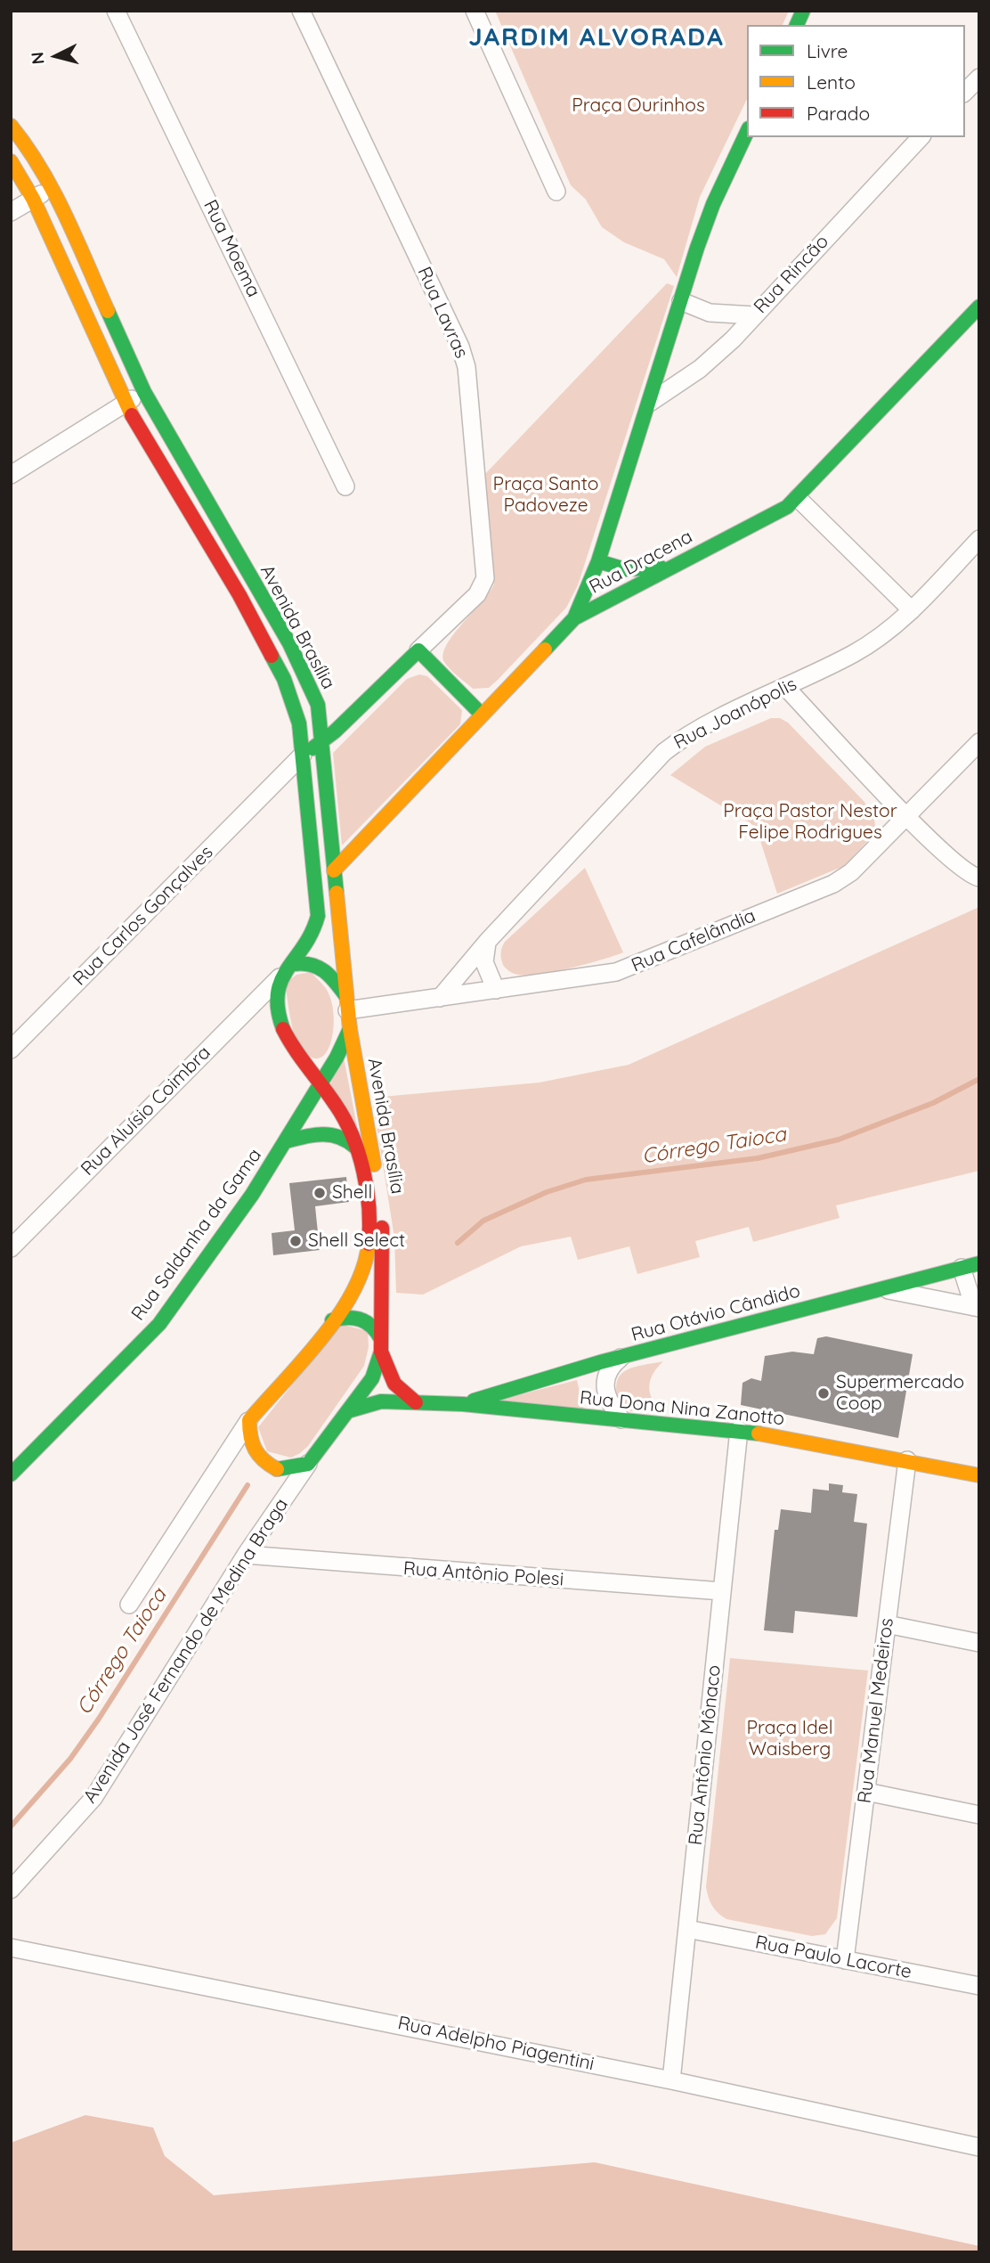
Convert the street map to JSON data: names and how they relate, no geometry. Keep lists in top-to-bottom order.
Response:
{
  "streets": {
    "main road": [
      "Rua Lavras",
      "Rua Dracena",
      "Avenida Brasília",
      "Rua Carlos Gonçalves",
      "Rua Saldanha da Gama",
      "Rua Otávio Cândido",
      "Rua Dona Nina Zanotto",
      "Avenida José Fernando de Medina Braga"
    ],
    "street": [
      "Rua Moema",
      "Rua Rincão",
      "Rua Joanópolis",
      "Rua Cafelândia",
      "Rua Aluísio Coimbra",
      "Rua Antônio Polesi",
      "Rua Manuel Medeiros",
      "Rua Antônio Mônaco",
      "Rua Paulo Lacorte",
      "Rua Adelpho Piagentini"
    ]
  },
  "crossings": [
    ["Rua Lavras", "Avenida Brasília"],
    ["Rua Lavras", "Rua Carlos Gonçalves"],
    ["Rua Dracena", "Avenida Brasília"],
    ["Avenida Brasília", "Rua Carlos Gonçalves"],
    ["Avenida Brasília", "Rua Cafelândia"],
    ["Avenida Brasília", "Rua Aluísio Coimbra"],
    ["Avenida Brasília", "Rua Saldanha da Gama"],
    ["Avenida Brasília", "Avenida José Fernando de Medina Braga"],
    ["Rua Joanópolis", "Rua Cafelândia"],
    ["Rua Otávio Cândido", "Rua Dona Nina Zanotto"],
    ["Rua Dona Nina Zanotto", "Avenida José Fernando de Medina Braga"],
    ["Rua Dona Nina Zanotto", "Rua Manuel Medeiros"],
    ["Rua Dona Nina Zanotto", "Rua Antônio Mônaco"],
    ["Rua Antônio Polesi", "Avenida José Fernando de Medina Braga"],
    ["Rua Antônio Polesi", "Rua Antônio Mônaco"],
    ["Rua Manuel Medeiros", "Rua Paulo Lacorte"],
    ["Rua Antônio Mônaco", "Rua Paulo Lacorte"],
    ["Rua Antônio Mônaco", "Rua Adelpho Piagentini"]
  ],
  "districts": ["JARDIM ALVORADA"],
  "water": ["Córrego Taioca"],
  "parks": [
    "Praça Ourinhos",
    "Praça Santo Padoveze",
    "Praça Pastor Nestor Felipe Rodrigues",
    "Praça Idel Waisberg"
  ],
  "places": ["Shell", "Shell Select", "Supermercado Coop"],
  "legend": ["Livre", "Lento", "Parado"],
  "north": "left"
}
